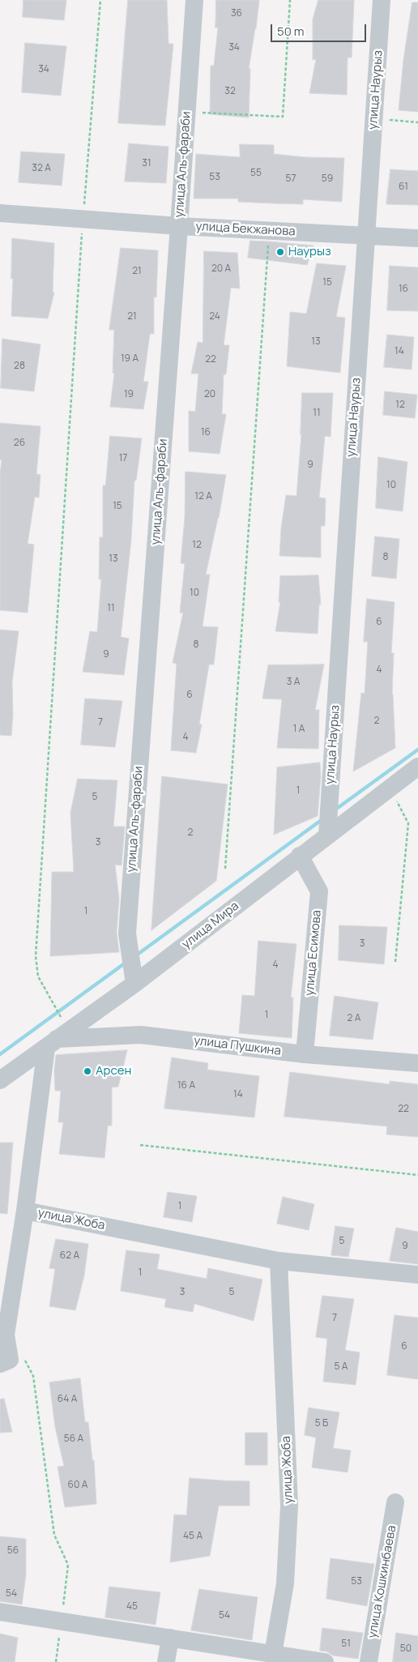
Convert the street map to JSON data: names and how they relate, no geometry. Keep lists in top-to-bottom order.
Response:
{
  "streets": {
    "street": [
      "улица Наурыз",
      "улица Аль-фараби",
      "улица Бекжанова",
      "улица Мира",
      "улица Есимова",
      "улица Пушкина",
      "улица Жоба",
      "улица Кошкинбаева"
    ]
  },
  "crossings": [
    ["улица Наурыз", "улица Бекжанова"],
    ["улица Наурыз", "улица Мира"],
    ["улица Аль-фараби", "улица Бекжанова"],
    ["улица Аль-фараби", "улица Мира"],
    ["улица Мира", "улица Есимова"],
    ["улица Мира", "улица Пушкина"],
    ["улица Мира", "улица Жоба"],
    ["улица Есимова", "улица Пушкина"],
    ["улица Пушкина", "улица Жоба"]
  ],
  "places": ["Наурыз", "Арсен"],
  "house_numbers": [
    "36",
    "34",
    "34",
    "32",
    "31",
    "32 А",
    "55",
    "53",
    "57",
    "59",
    "61",
    "20 А",
    "21",
    "15",
    "16",
    "21",
    "24",
    "13",
    "14",
    "19 А",
    "22",
    "28",
    "19",
    "20",
    "12",
    "11",
    "16",
    "26",
    "17",
    "9",
    "10",
    "12 А",
    "15",
    "12",
    "8",
    "13",
    "10",
    "11",
    "6",
    "8",
    "9",
    "4",
    "3 А",
    "6",
    "2",
    "7",
    "1 А",
    "4",
    "1",
    "5",
    "2",
    "3",
    "1",
    "3",
    "4",
    "1",
    "2 А",
    "16 А",
    "14",
    "22",
    "1",
    "5",
    "9",
    "62 А",
    "1",
    "3",
    "5",
    "7",
    "6",
    "5 А",
    "64 А",
    "5 Б",
    "56 А",
    "60 А",
    "45 А",
    "56",
    "53",
    "54",
    "45",
    "54",
    "51",
    "50"
  ],
  "scale_bar": "50 m"
}
